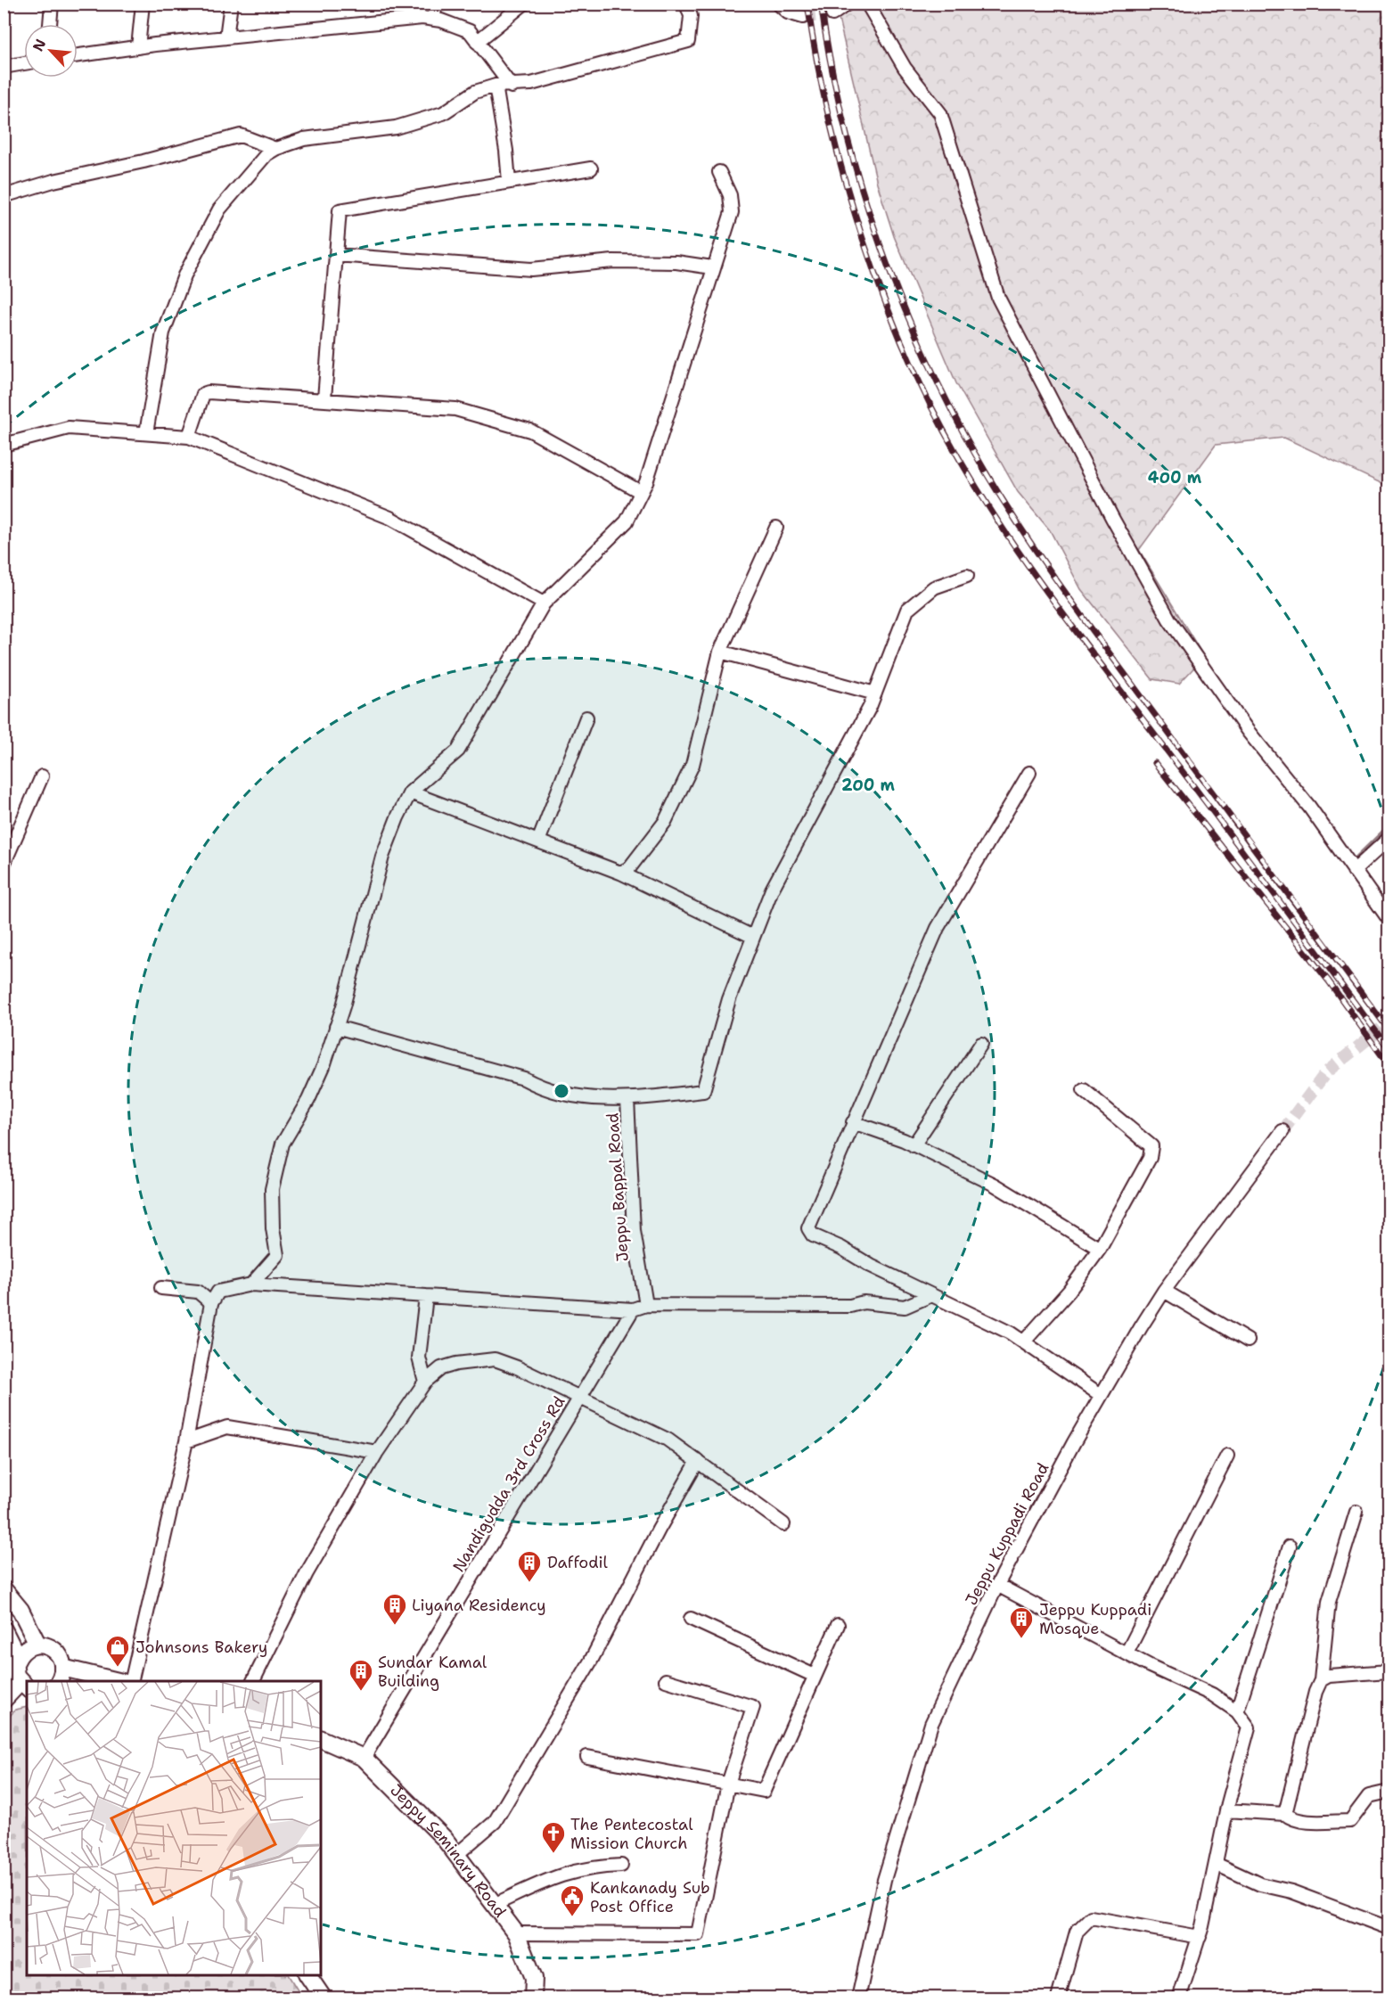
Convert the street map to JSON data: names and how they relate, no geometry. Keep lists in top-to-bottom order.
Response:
{
  "streets": {
    "main road": ["Jeppy Seminary Road"],
    "street": ["Jeppu Bappal Road", "Nandigudda 3rd Cross Rd", "Jeppu Kuppadi Road"]
  },
  "crossings": [
    ["Nandigudda 3rd Cross Rd", "Jeppy Seminary Road"]
  ],
  "places": {
    "building": [
      "Daffodil",
      "Liyana Residency",
      "Jeppu Kuppadi Mosque",
      "Sundar Kamal Building"
    ],
    "shop": ["Johnsons Bakery"],
    "church": ["The Pentecostal Mission Church"],
    "public building": ["Kankanady Sub Post Office"]
  },
  "north": "top left",
  "rings": ["400 m", "200 m"]
}
